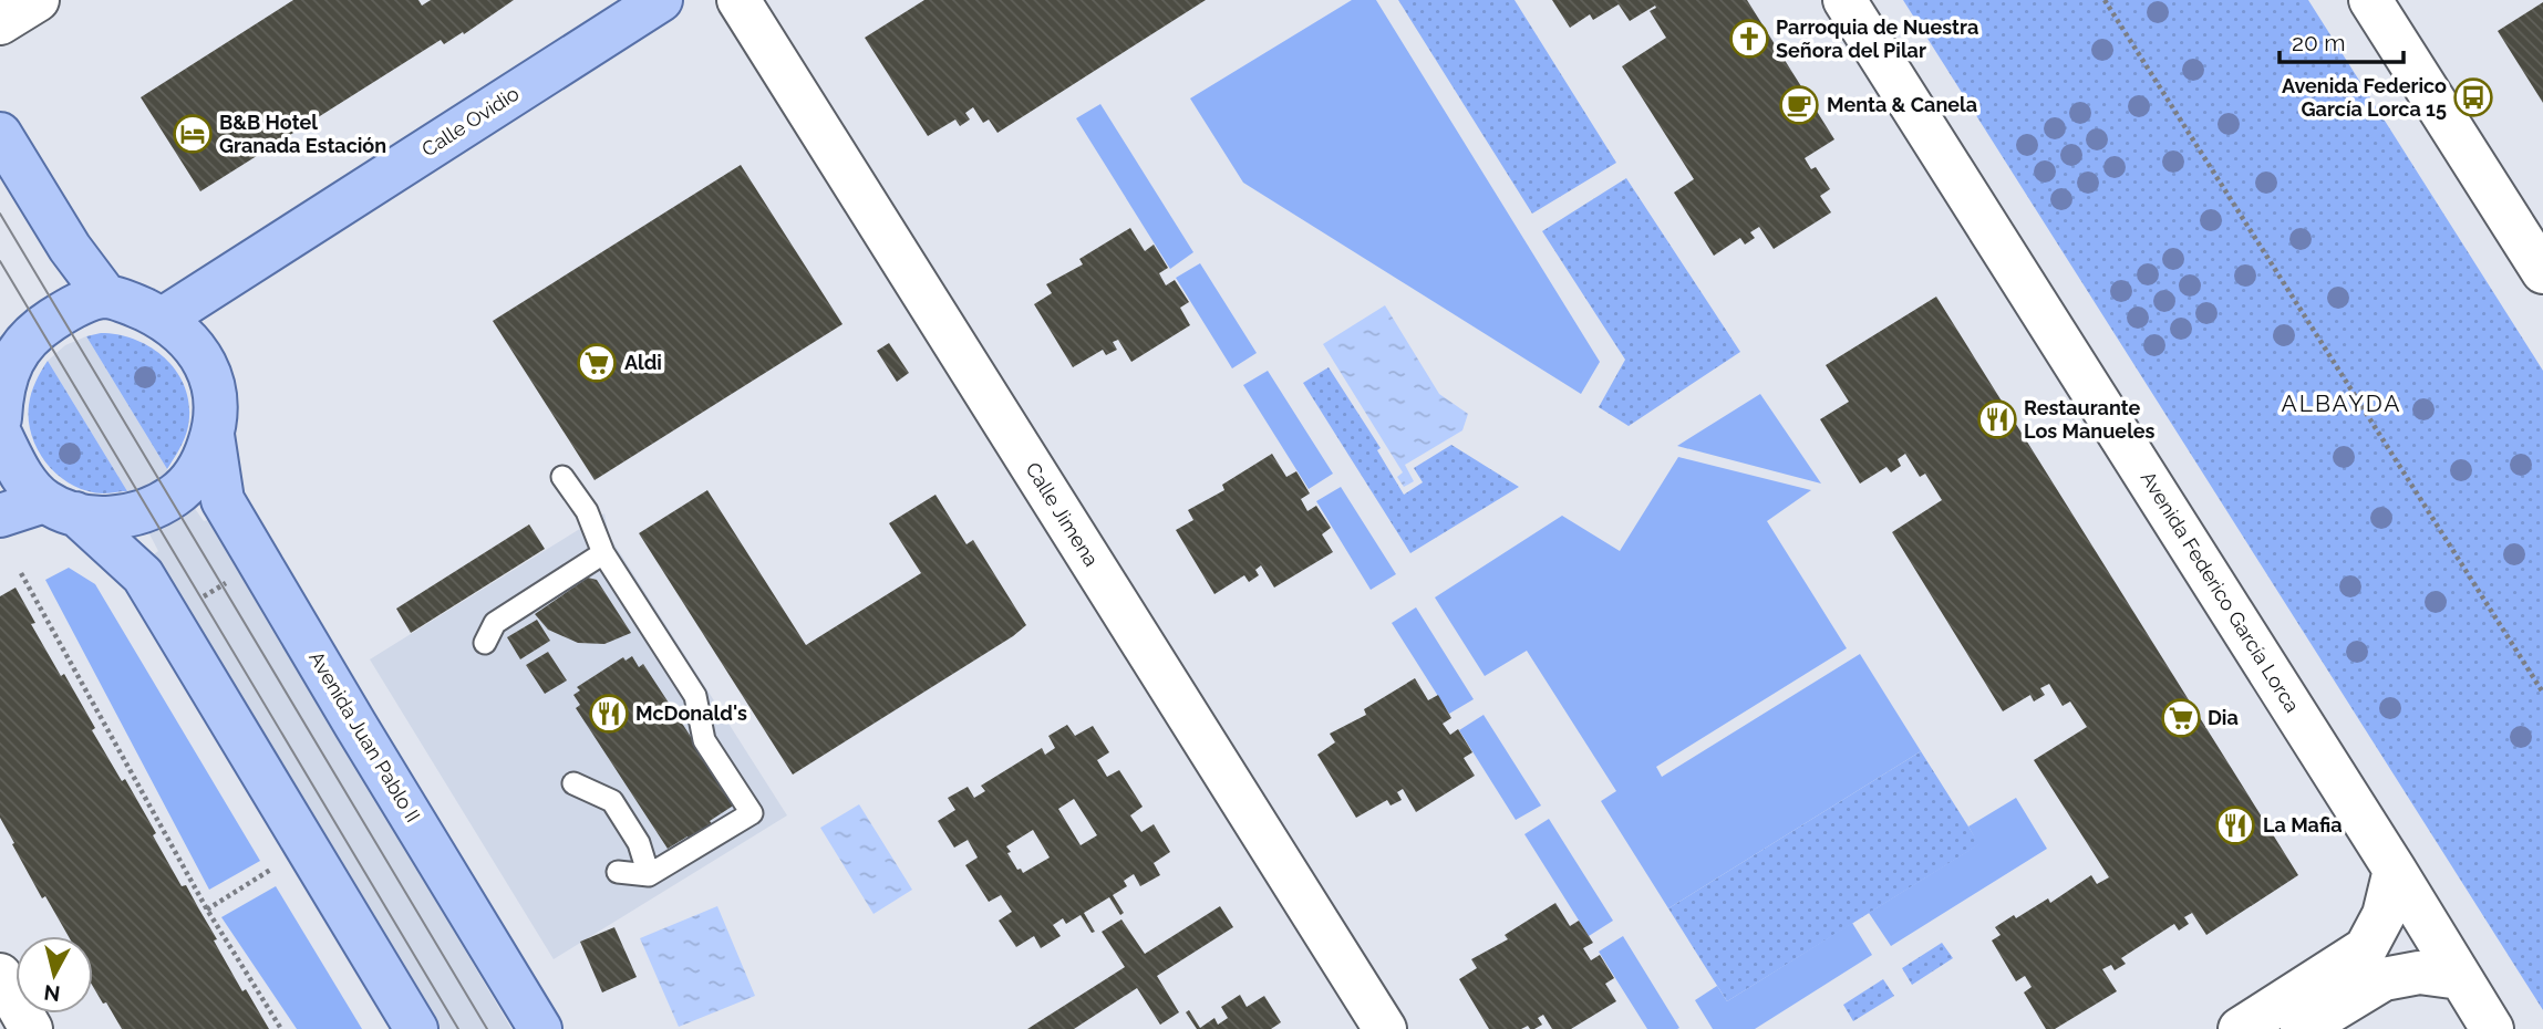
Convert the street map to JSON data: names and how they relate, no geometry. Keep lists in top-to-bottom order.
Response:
{
  "streets": {
    "main road": ["Calle Ovidio", "Avenida Juan Pablo II"],
    "street": ["Calle Jimena", "Avenida Federico García Lorca"]
  },
  "districts": ["ALBAYDA"],
  "places": {
    "church": ["Parroquia de Nuestra Señora del Pilar"],
    "bus stop": ["Avenida Federico García Lorca 15"],
    "cafe": ["Menta & Canela"],
    "hotel": ["B&B Hotel Granada Estación"],
    "supermarket": ["Aldi", "Dia"],
    "restaurant": ["Restaurante Los Manueles", "McDonald's", "La Mafia"]
  },
  "scale_bar": "20 m",
  "north": "bottom"
}
